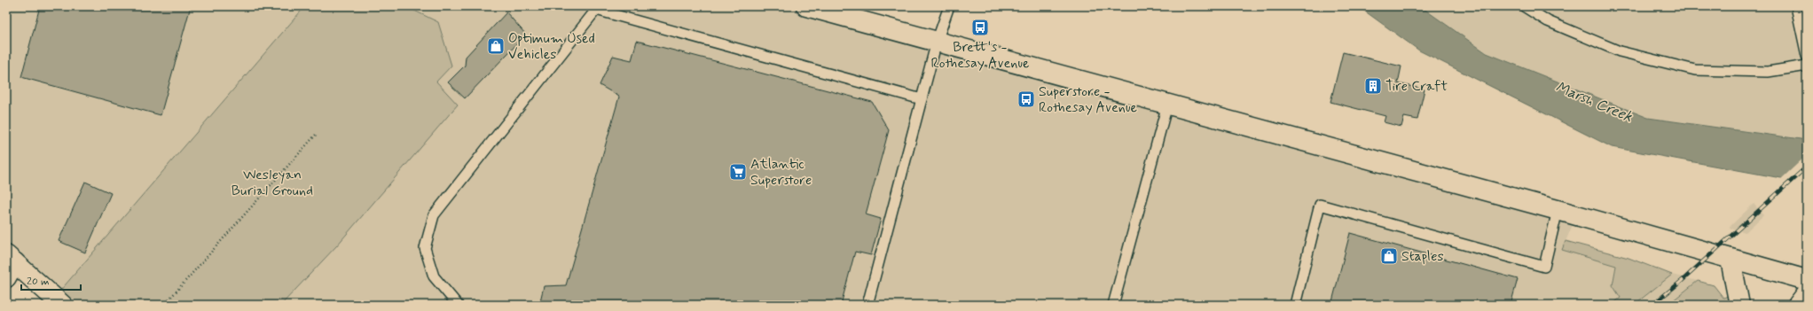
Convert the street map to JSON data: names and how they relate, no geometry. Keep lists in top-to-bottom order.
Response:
{
  "water": ["Marsh Creek"],
  "parks": ["Wesleyan Burial Ground"],
  "places": {
    "bus stop": ["Brett's - Rothesay Avenue", "Superstore - Rothesay Avenue"],
    "shop": ["Optimum Used Vehicles", "Staples"],
    "building": ["Tire Craft"],
    "supermarket": ["Atlantic Superstore"]
  },
  "scale_bar": "20 m"
}
